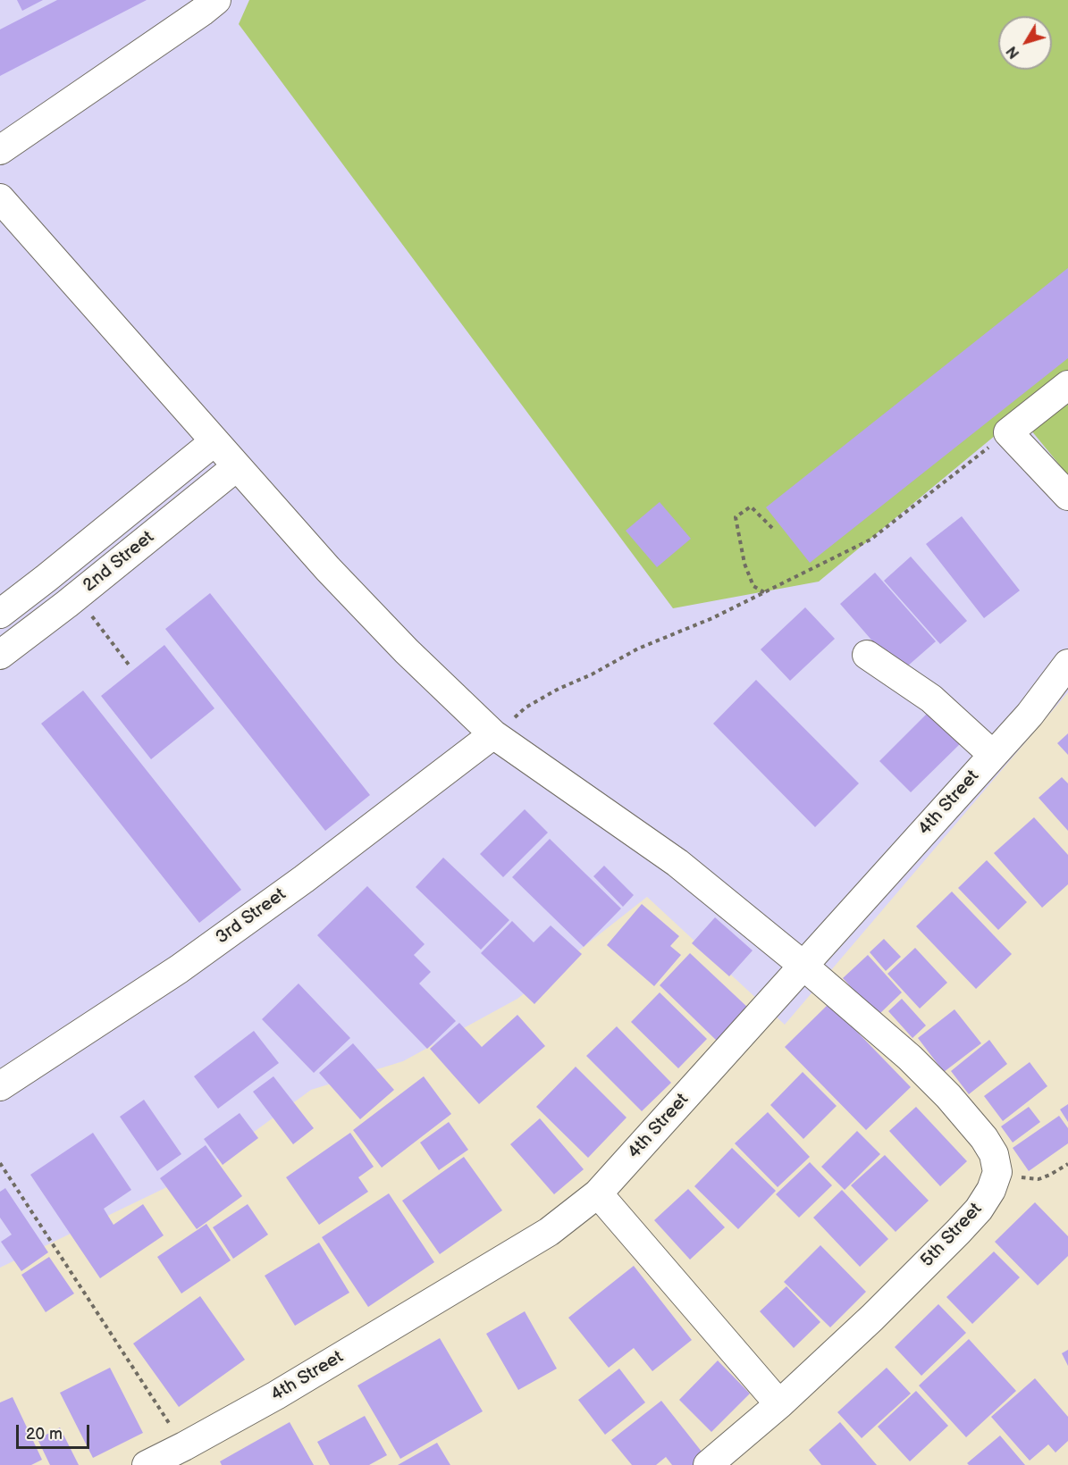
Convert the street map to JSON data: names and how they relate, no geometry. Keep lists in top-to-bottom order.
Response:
{
  "streets": {
    "street": [
      "2nd Street",
      "4th Street",
      "3rd Street",
      "5th Street"
    ]
  },
  "scale_bar": "20 m",
  "north": "bottom left"
}
